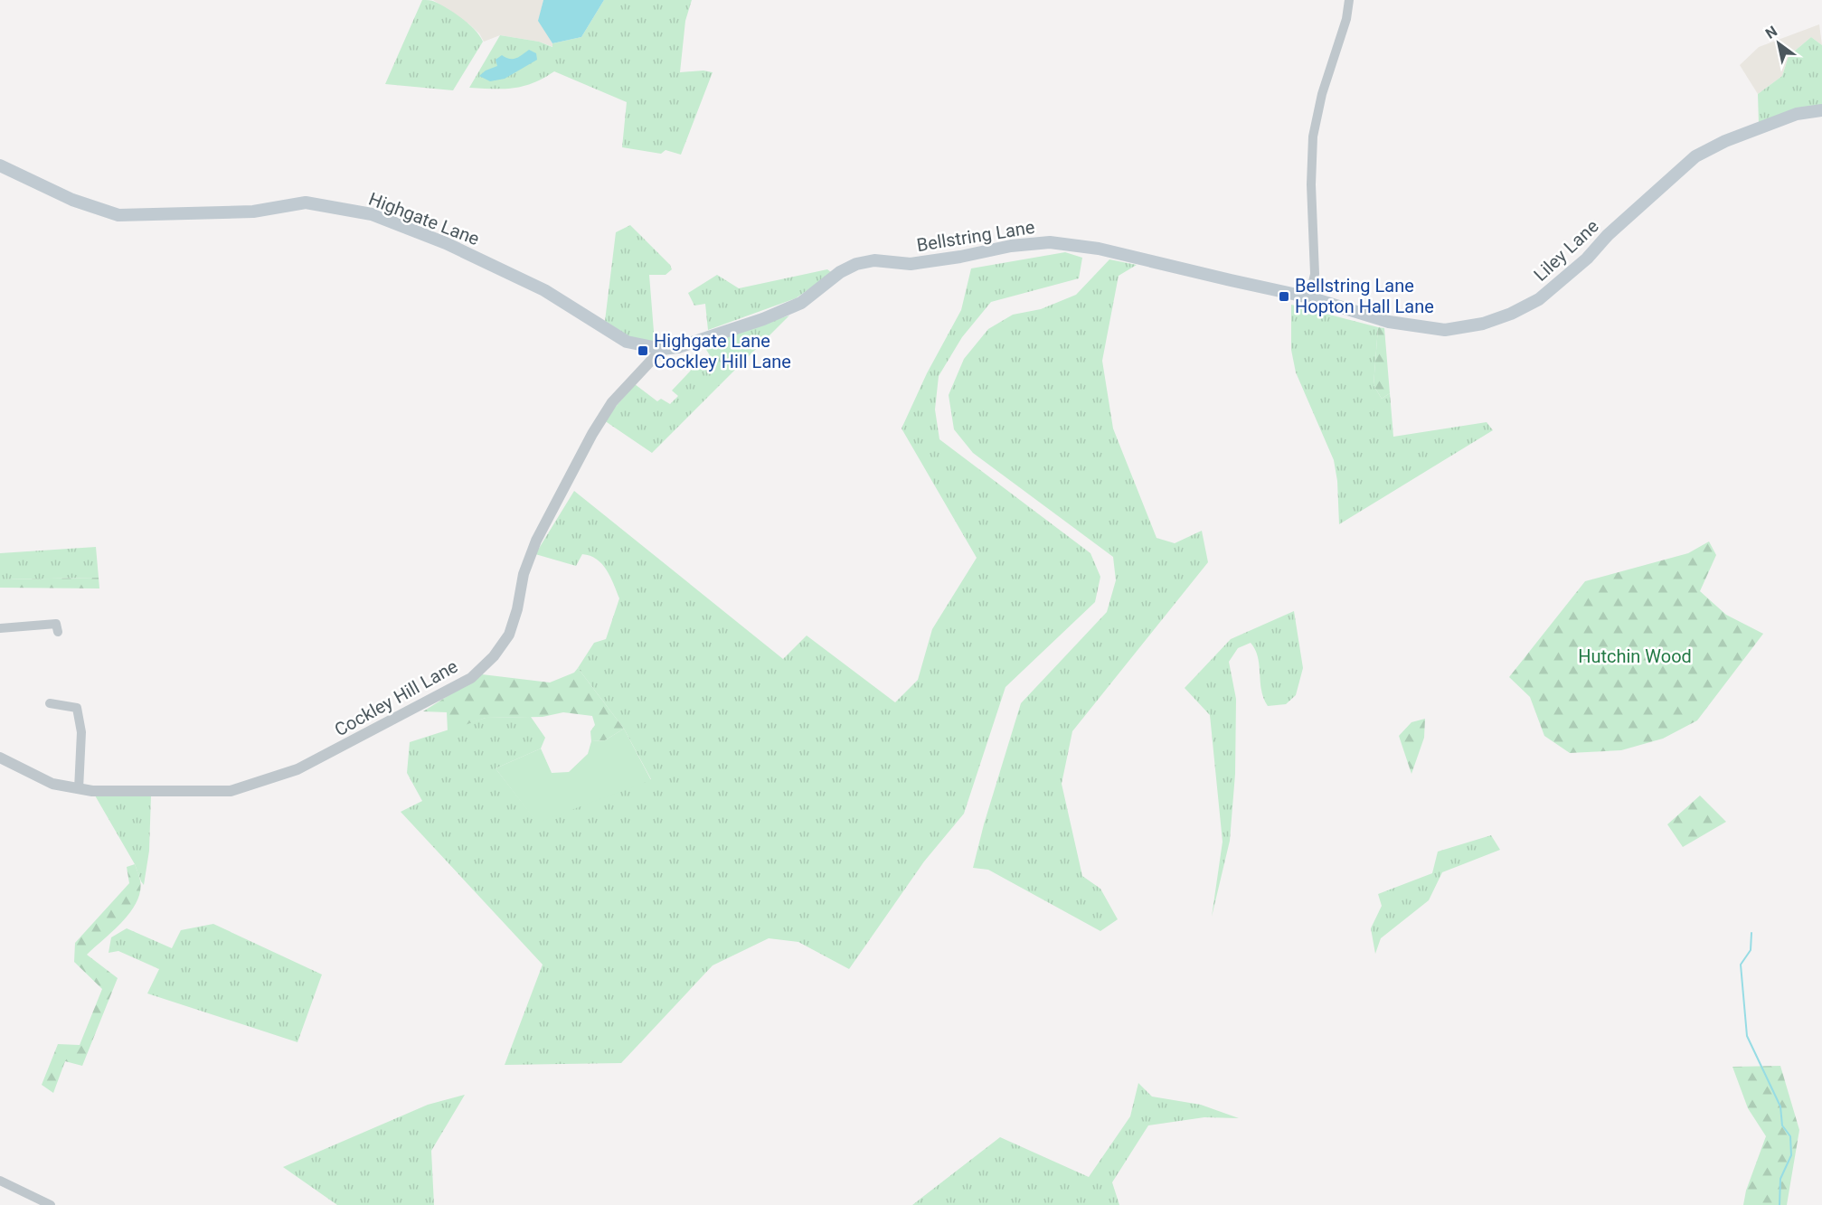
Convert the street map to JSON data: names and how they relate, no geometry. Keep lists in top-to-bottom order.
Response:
{
  "streets": {
    "main road": ["Highgate Lane", "Bellstring Lane", "Liley Lane"],
    "street": ["Cockley Hill Lane"]
  },
  "crossings": [
    ["Highgate Lane", "Bellstring Lane"],
    ["Highgate Lane", "Cockley Hill Lane"],
    ["Bellstring Lane", "Liley Lane"],
    ["Bellstring Lane", "Cockley Hill Lane"]
  ],
  "parks": ["Hutchin Wood"],
  "places": {
    "transit": ["Bellstring Lane Hopton Hall Lane", "Highgate Lane Cockley Hill Lane"]
  },
  "north": "top left"
}
